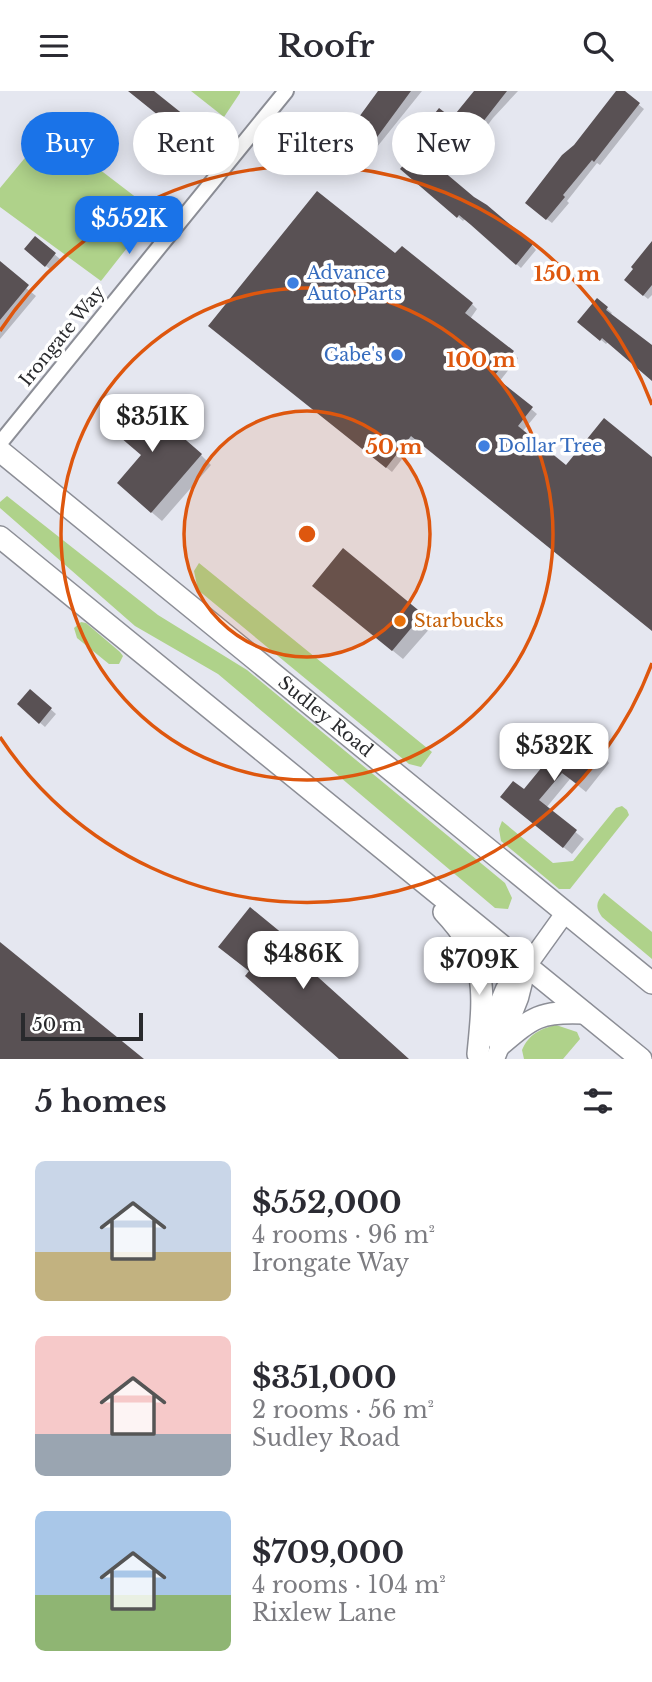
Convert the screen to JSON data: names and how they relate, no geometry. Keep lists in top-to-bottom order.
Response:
{
  "streets": {
    "main road": ["Sudley Road"],
    "street": ["Irongate Way"]
  },
  "places": [
    "Advance Auto Parts",
    "Gabe's",
    "Dollar Tree",
    "Starbucks"
  ],
  "scale_bar": "50 m",
  "page": {
    "header": "Roofr",
    "chip": [
      "Buy",
      "Rent",
      "Filters",
      "New"
    ],
    "price": [
      "$552K",
      "$351K",
      "$532K",
      "$486K",
      "$709K"
    ],
    "scale": "50 m",
    "heading": "5 homes",
    "list": [
      {
        "name": "$552,000",
        "note": "4 rooms · 96 m² · Irongate Way"
      },
      {
        "name": "$351,000",
        "note": "2 rooms · 56 m² · Sudley Road"
      },
      {
        "name": "$709,000",
        "note": "4 rooms · 104 m² · Rixlew Lane"
      }
    ]
  },
  "rings": ["150 m", "100 m", "50 m"]
}
